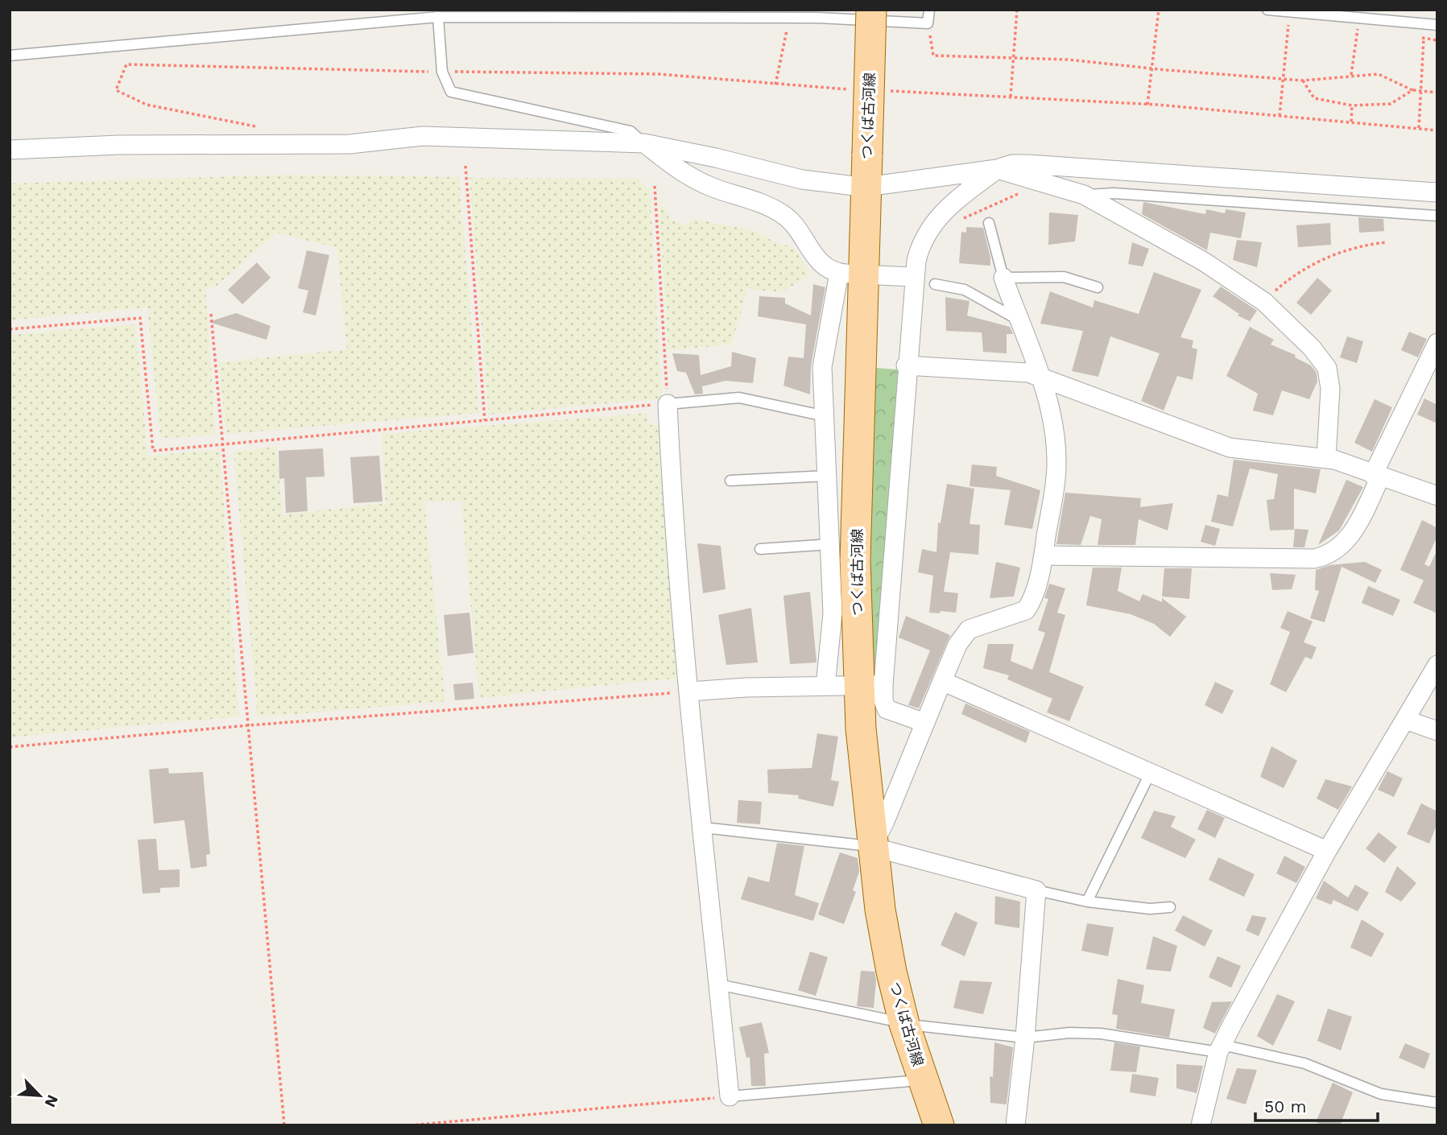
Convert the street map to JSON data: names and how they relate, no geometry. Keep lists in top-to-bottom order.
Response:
{
  "streets": {
    "main road": ["つくば古河線"]
  },
  "scale_bar": "50 m",
  "north": "bottom right"
}
